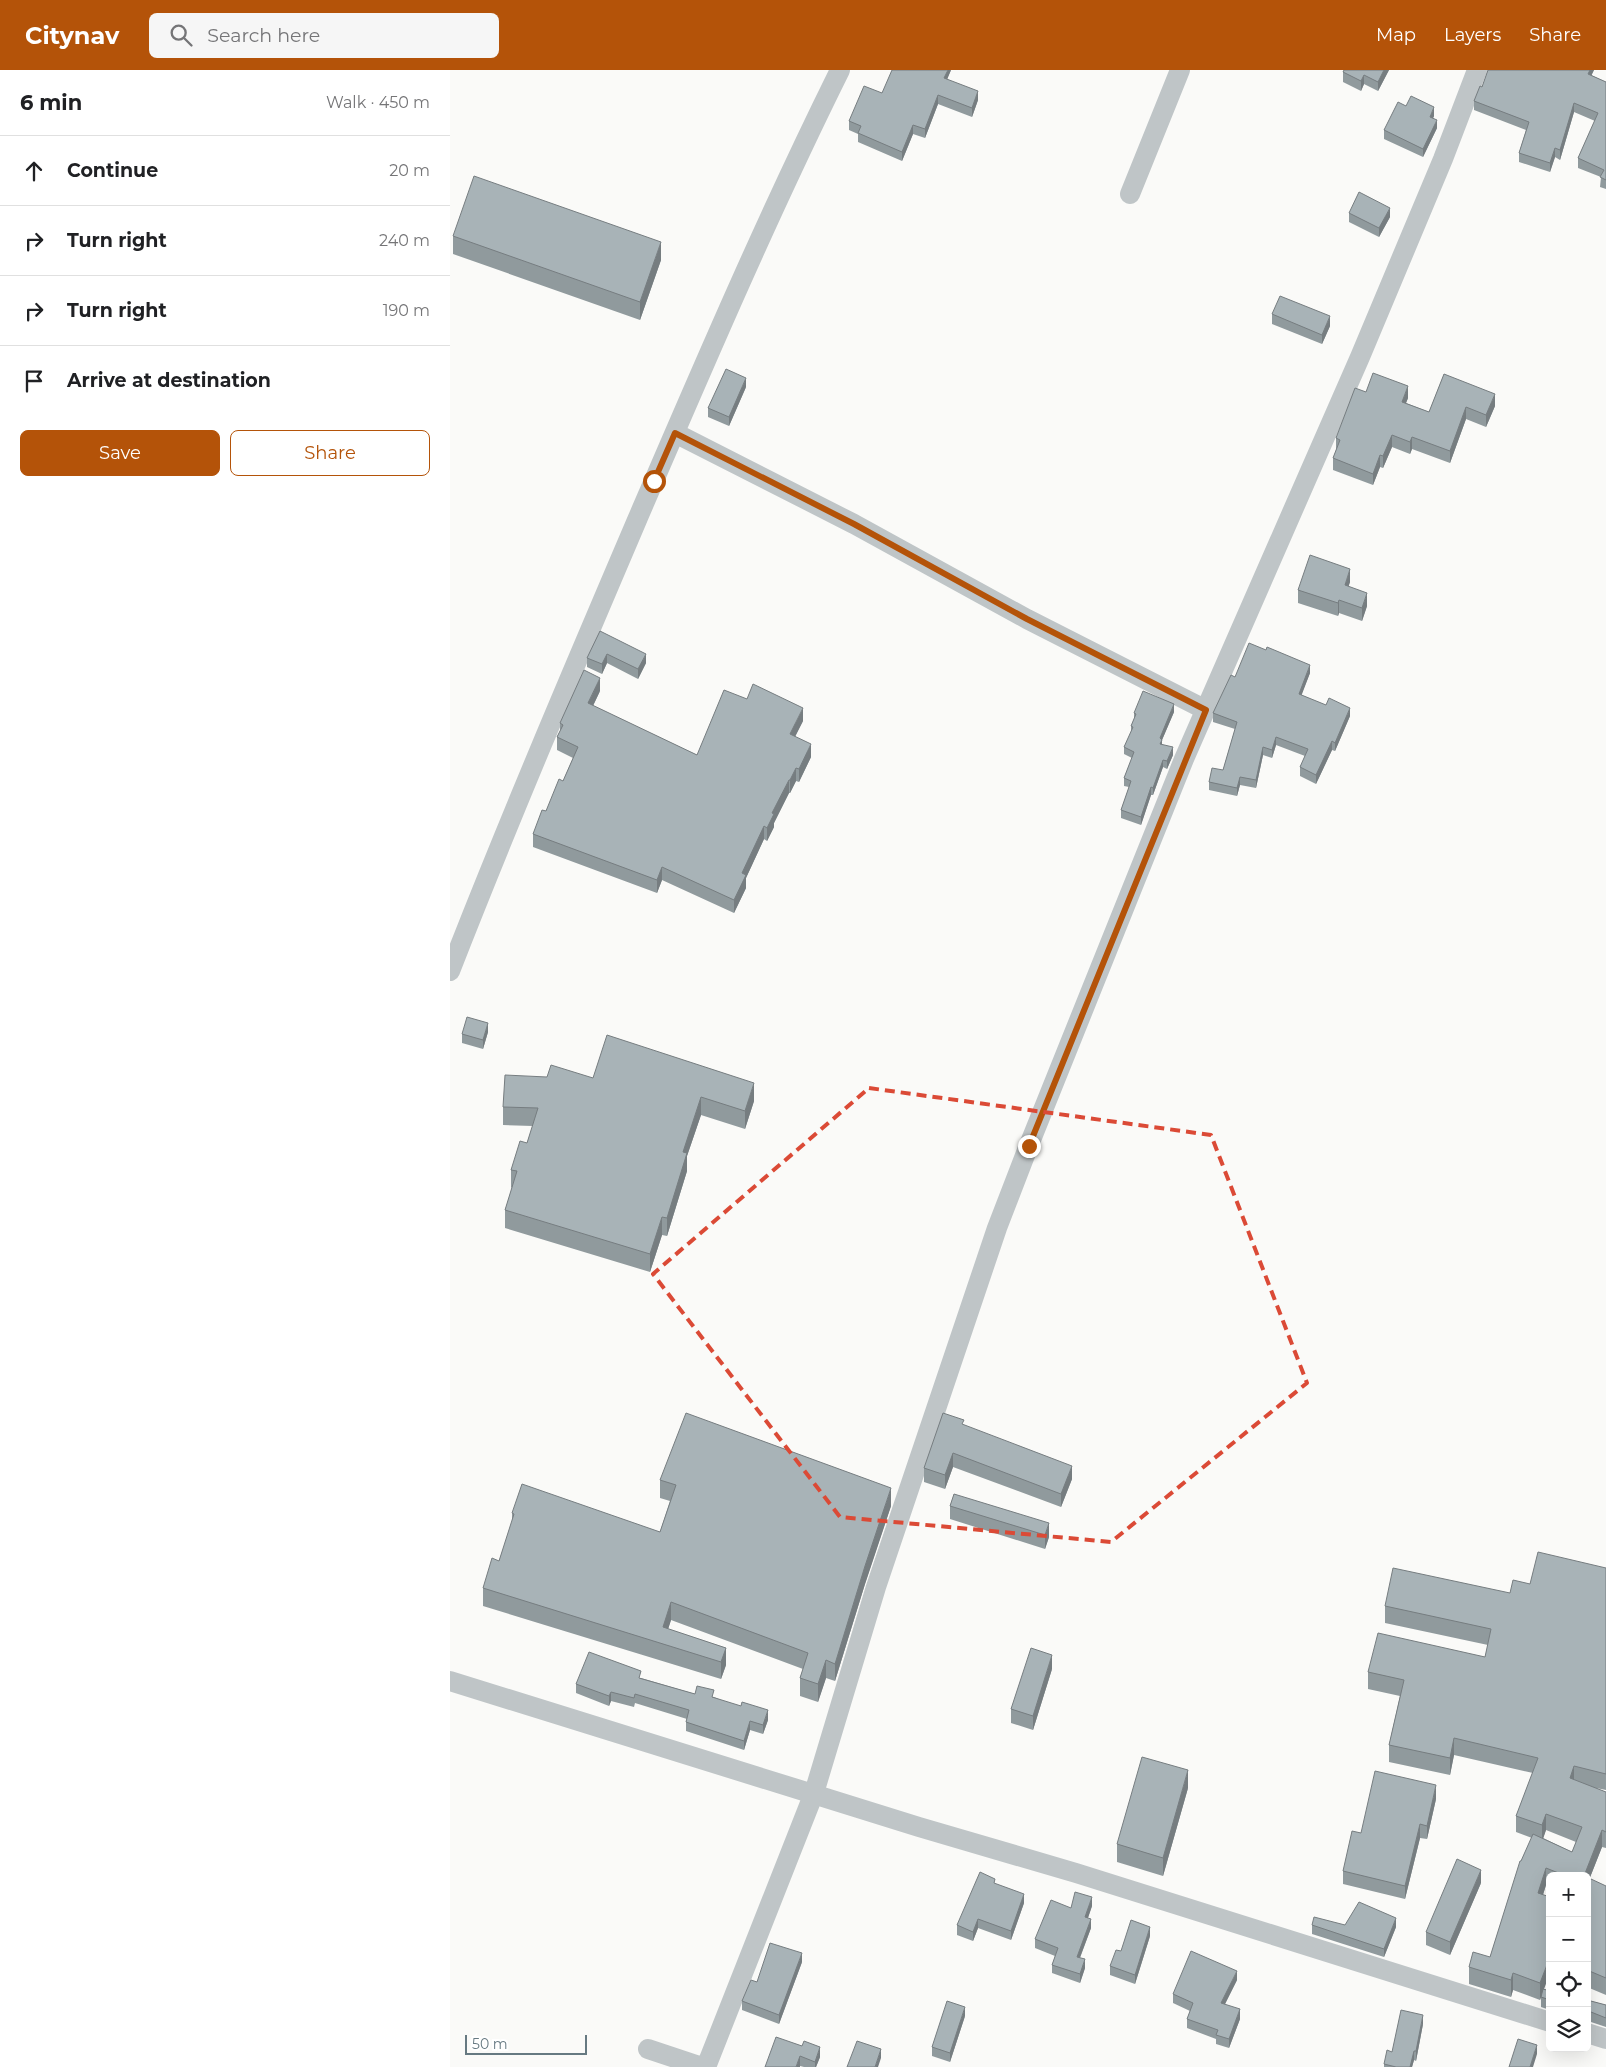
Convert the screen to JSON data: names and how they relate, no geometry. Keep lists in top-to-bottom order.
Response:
{
  "scale_bar": "50 m",
  "page": {
    "header": "Citynav",
    "search": "Search here",
    "nav": ["Map", "Layers", "Share"],
    "heading": ["6 min", "Walk · 450 m"],
    "list": [
      ["Continue", "20 m"],
      ["Turn right", "240 m"],
      ["Turn right", "190 m"],
      "Arrive at destination"
    ],
    "buttons": ["Save", "Share"],
    "map_buttons": ["+", "−"],
    "scale": "50 m"
  }
}
